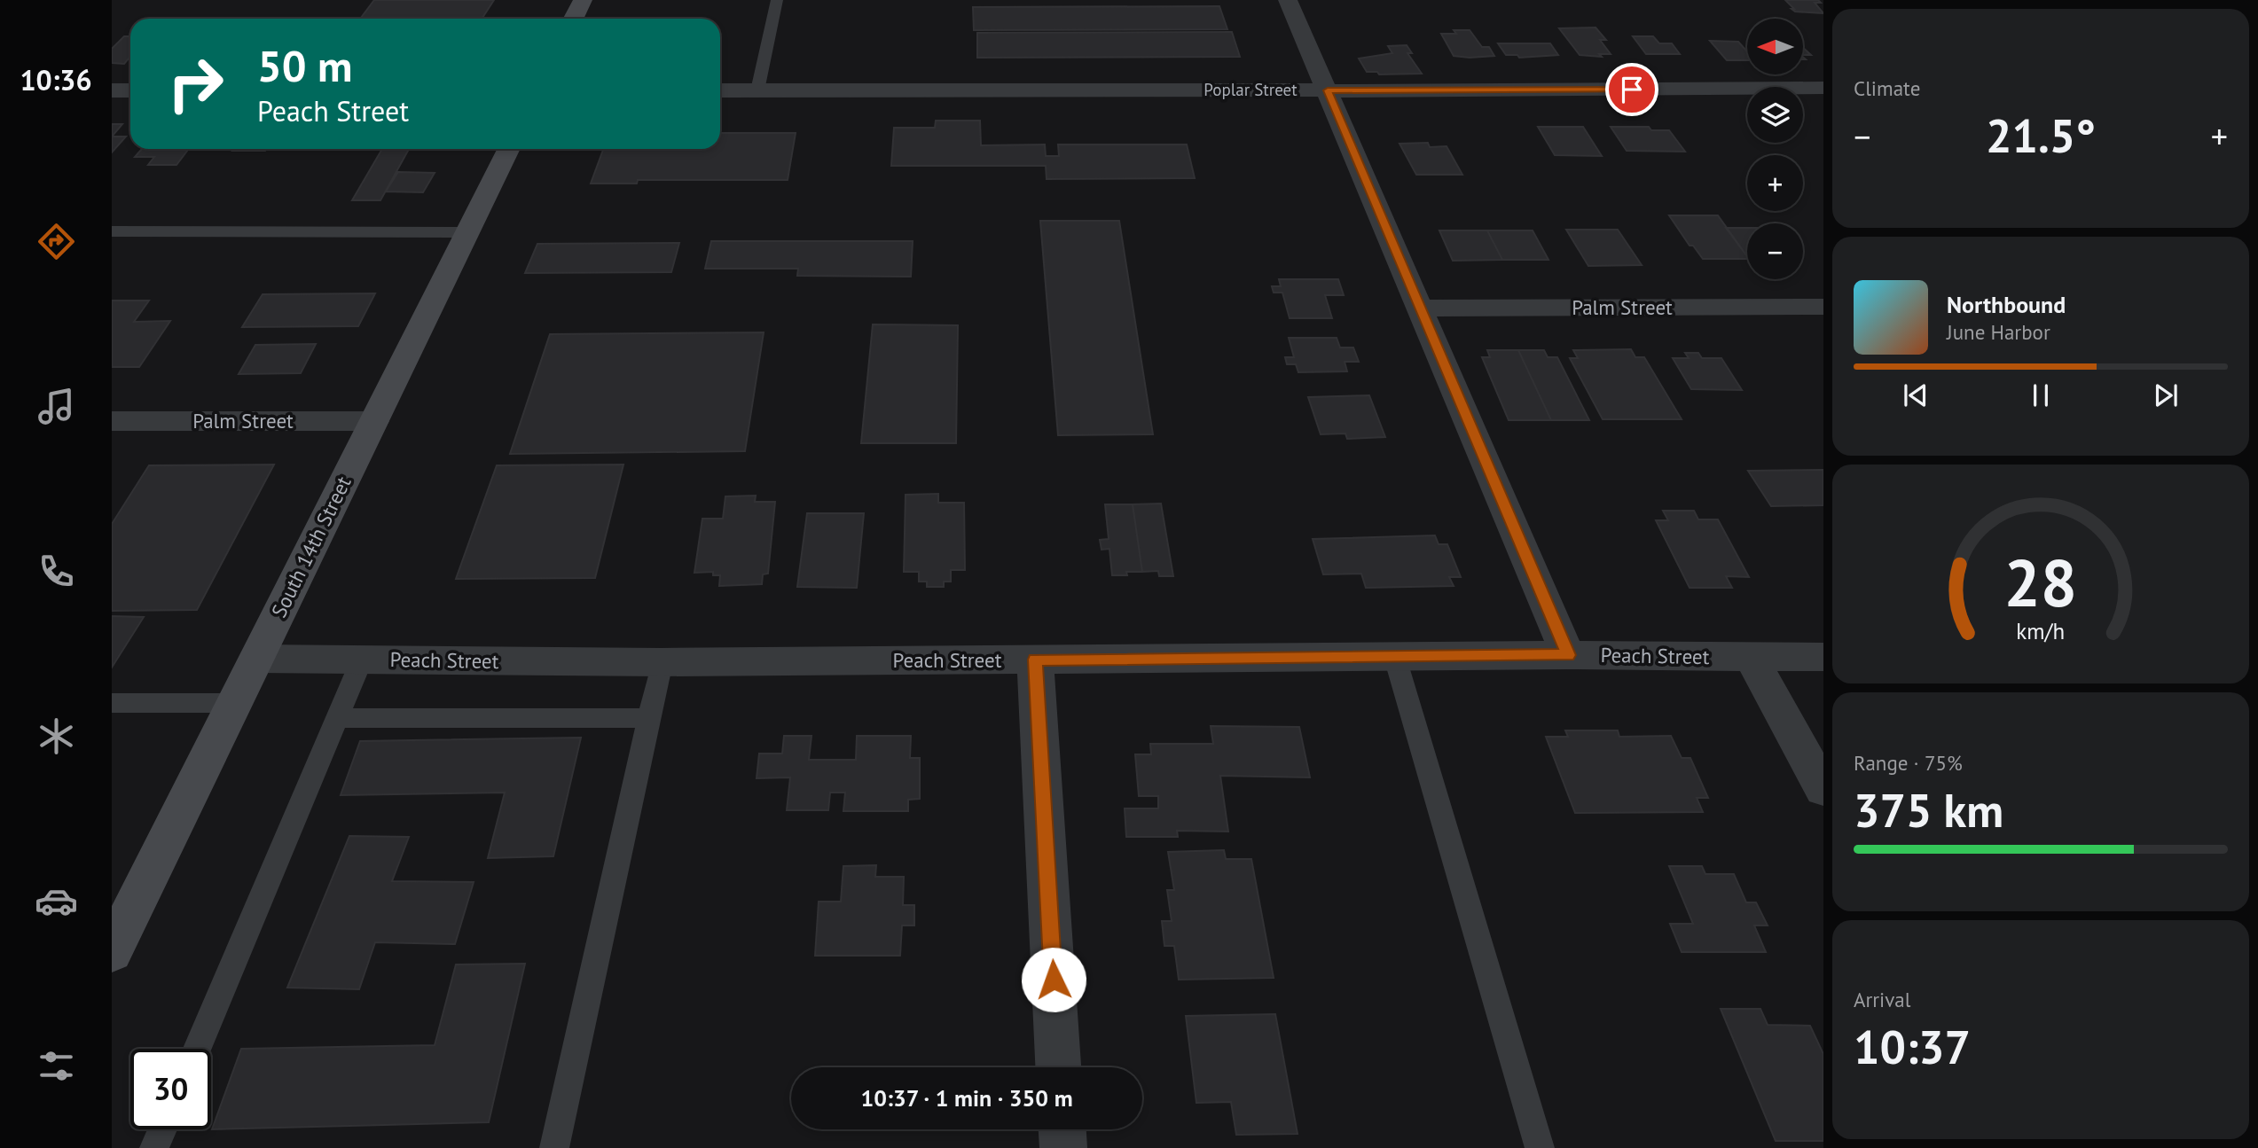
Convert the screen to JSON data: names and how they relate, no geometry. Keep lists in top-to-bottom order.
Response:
{
  "streets": {
    "main road": ["South 14th Street"],
    "street": ["Poplar Street", "Palm Street", "Peach Street"]
  },
  "crossings": [
    ["Palm Street", "South 14th Street"],
    ["South 14th Street", "Peach Street"]
  ],
  "north": "left",
  "page": {
    "tabs": "10:36",
    "tile": [
      "Climate",
      ["Range · 75%", "375 km"],
      ["Arrival", "10:37"]
    ],
    "map_buttons": ["+", "−"],
    "turn": ["50 m", "Peach Street"],
    "heat": ["−", "21.5°", "+"],
    "song": ["Northbound", "June Harbor"],
    "limit": "30",
    "trip": "10:37 · 1 min · 350 m",
    "gauge": ["28", "km/h"]
  }
}
